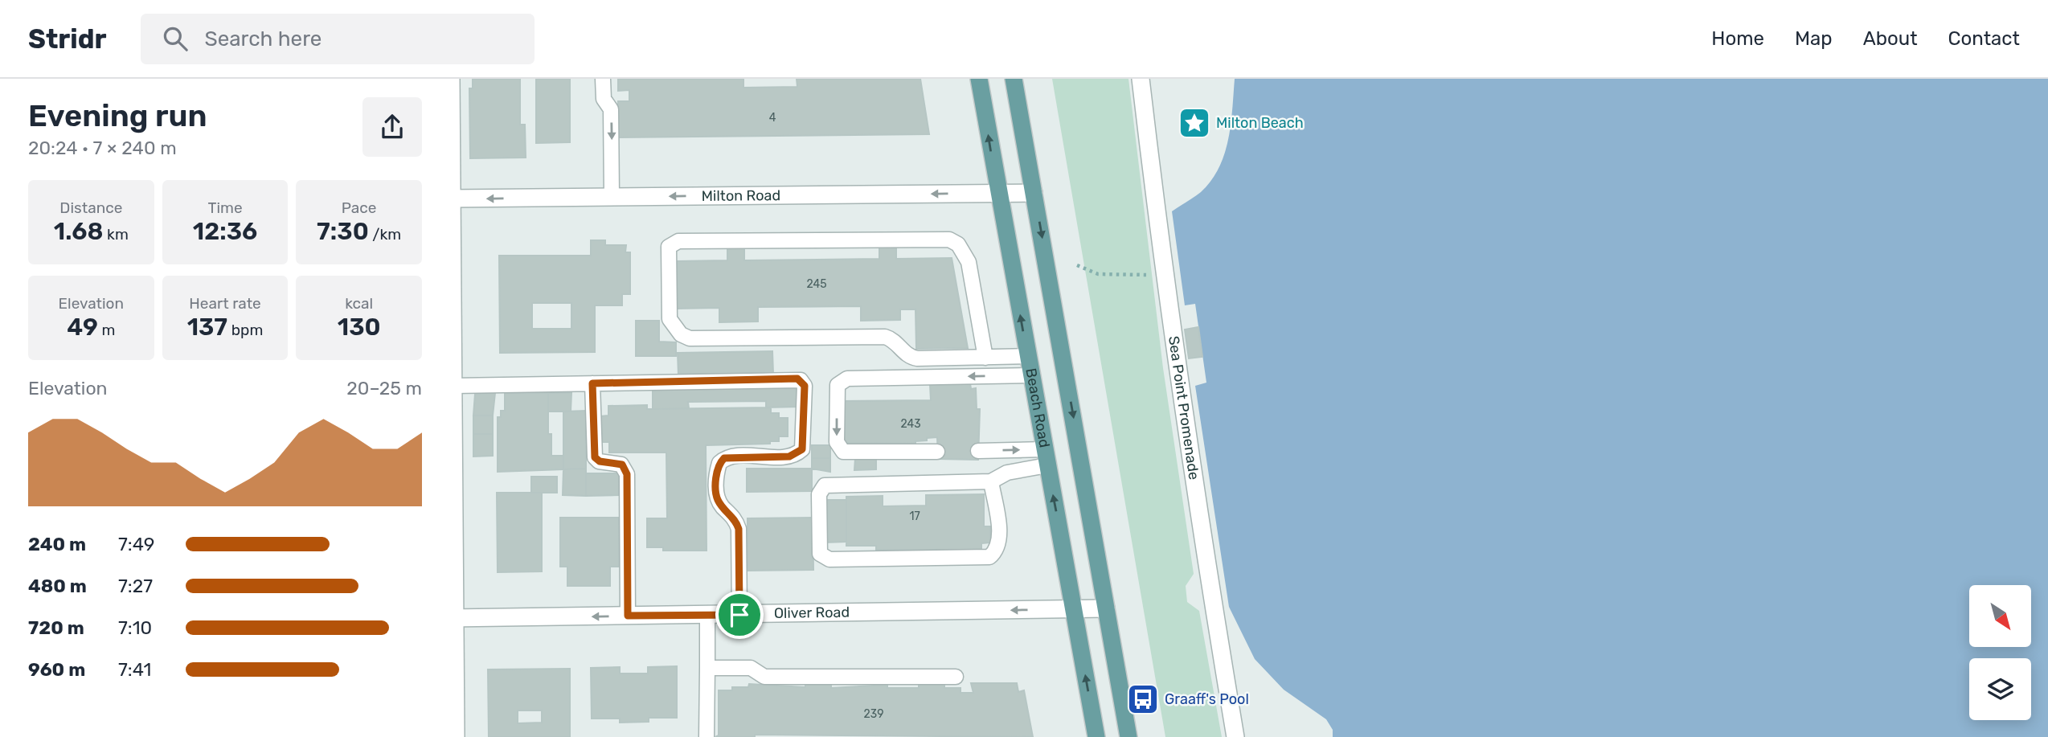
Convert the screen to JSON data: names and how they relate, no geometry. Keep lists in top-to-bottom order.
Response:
{
  "streets": {
    "main road": ["Beach Road"],
    "street": ["Milton Road", "Sea Point Promenade", "Oliver Road"]
  },
  "crossings": [
    ["Milton Road", "Beach Road"],
    ["Beach Road", "Oliver Road"]
  ],
  "one_way": ["Milton Road", "Oliver Road"],
  "places": {
    "place": ["Milton Beach"],
    "bus stop": ["Graaff's Pool"]
  },
  "house_numbers": [
    "4",
    "245",
    "243",
    "17",
    "239"
  ],
  "north": "bottom right",
  "page": {
    "header": "Stridr",
    "search": "Search here",
    "nav": [
      "Home",
      "Map",
      "About",
      "Contact"
    ],
    "heading": ["Evening run", "20:24 · 7 × 240 m"],
    "stats": [
      ["Distance", "1.68 km"],
      ["Time", "12:36"],
      ["Pace", "7:30 /km"],
      ["Elevation", "49 m"],
      ["Heart rate", "137 bpm"],
      ["kcal", "130"]
    ],
    "chart": ["Elevation", "20–25 m"],
    "list": [
      {
        "name": "240 m",
        "note": "7:49"
      },
      {
        "name": "480 m",
        "note": "7:27"
      },
      {
        "name": "720 m",
        "note": "7:10"
      },
      {
        "name": "960 m",
        "note": "7:41"
      }
    ]
  }
}
